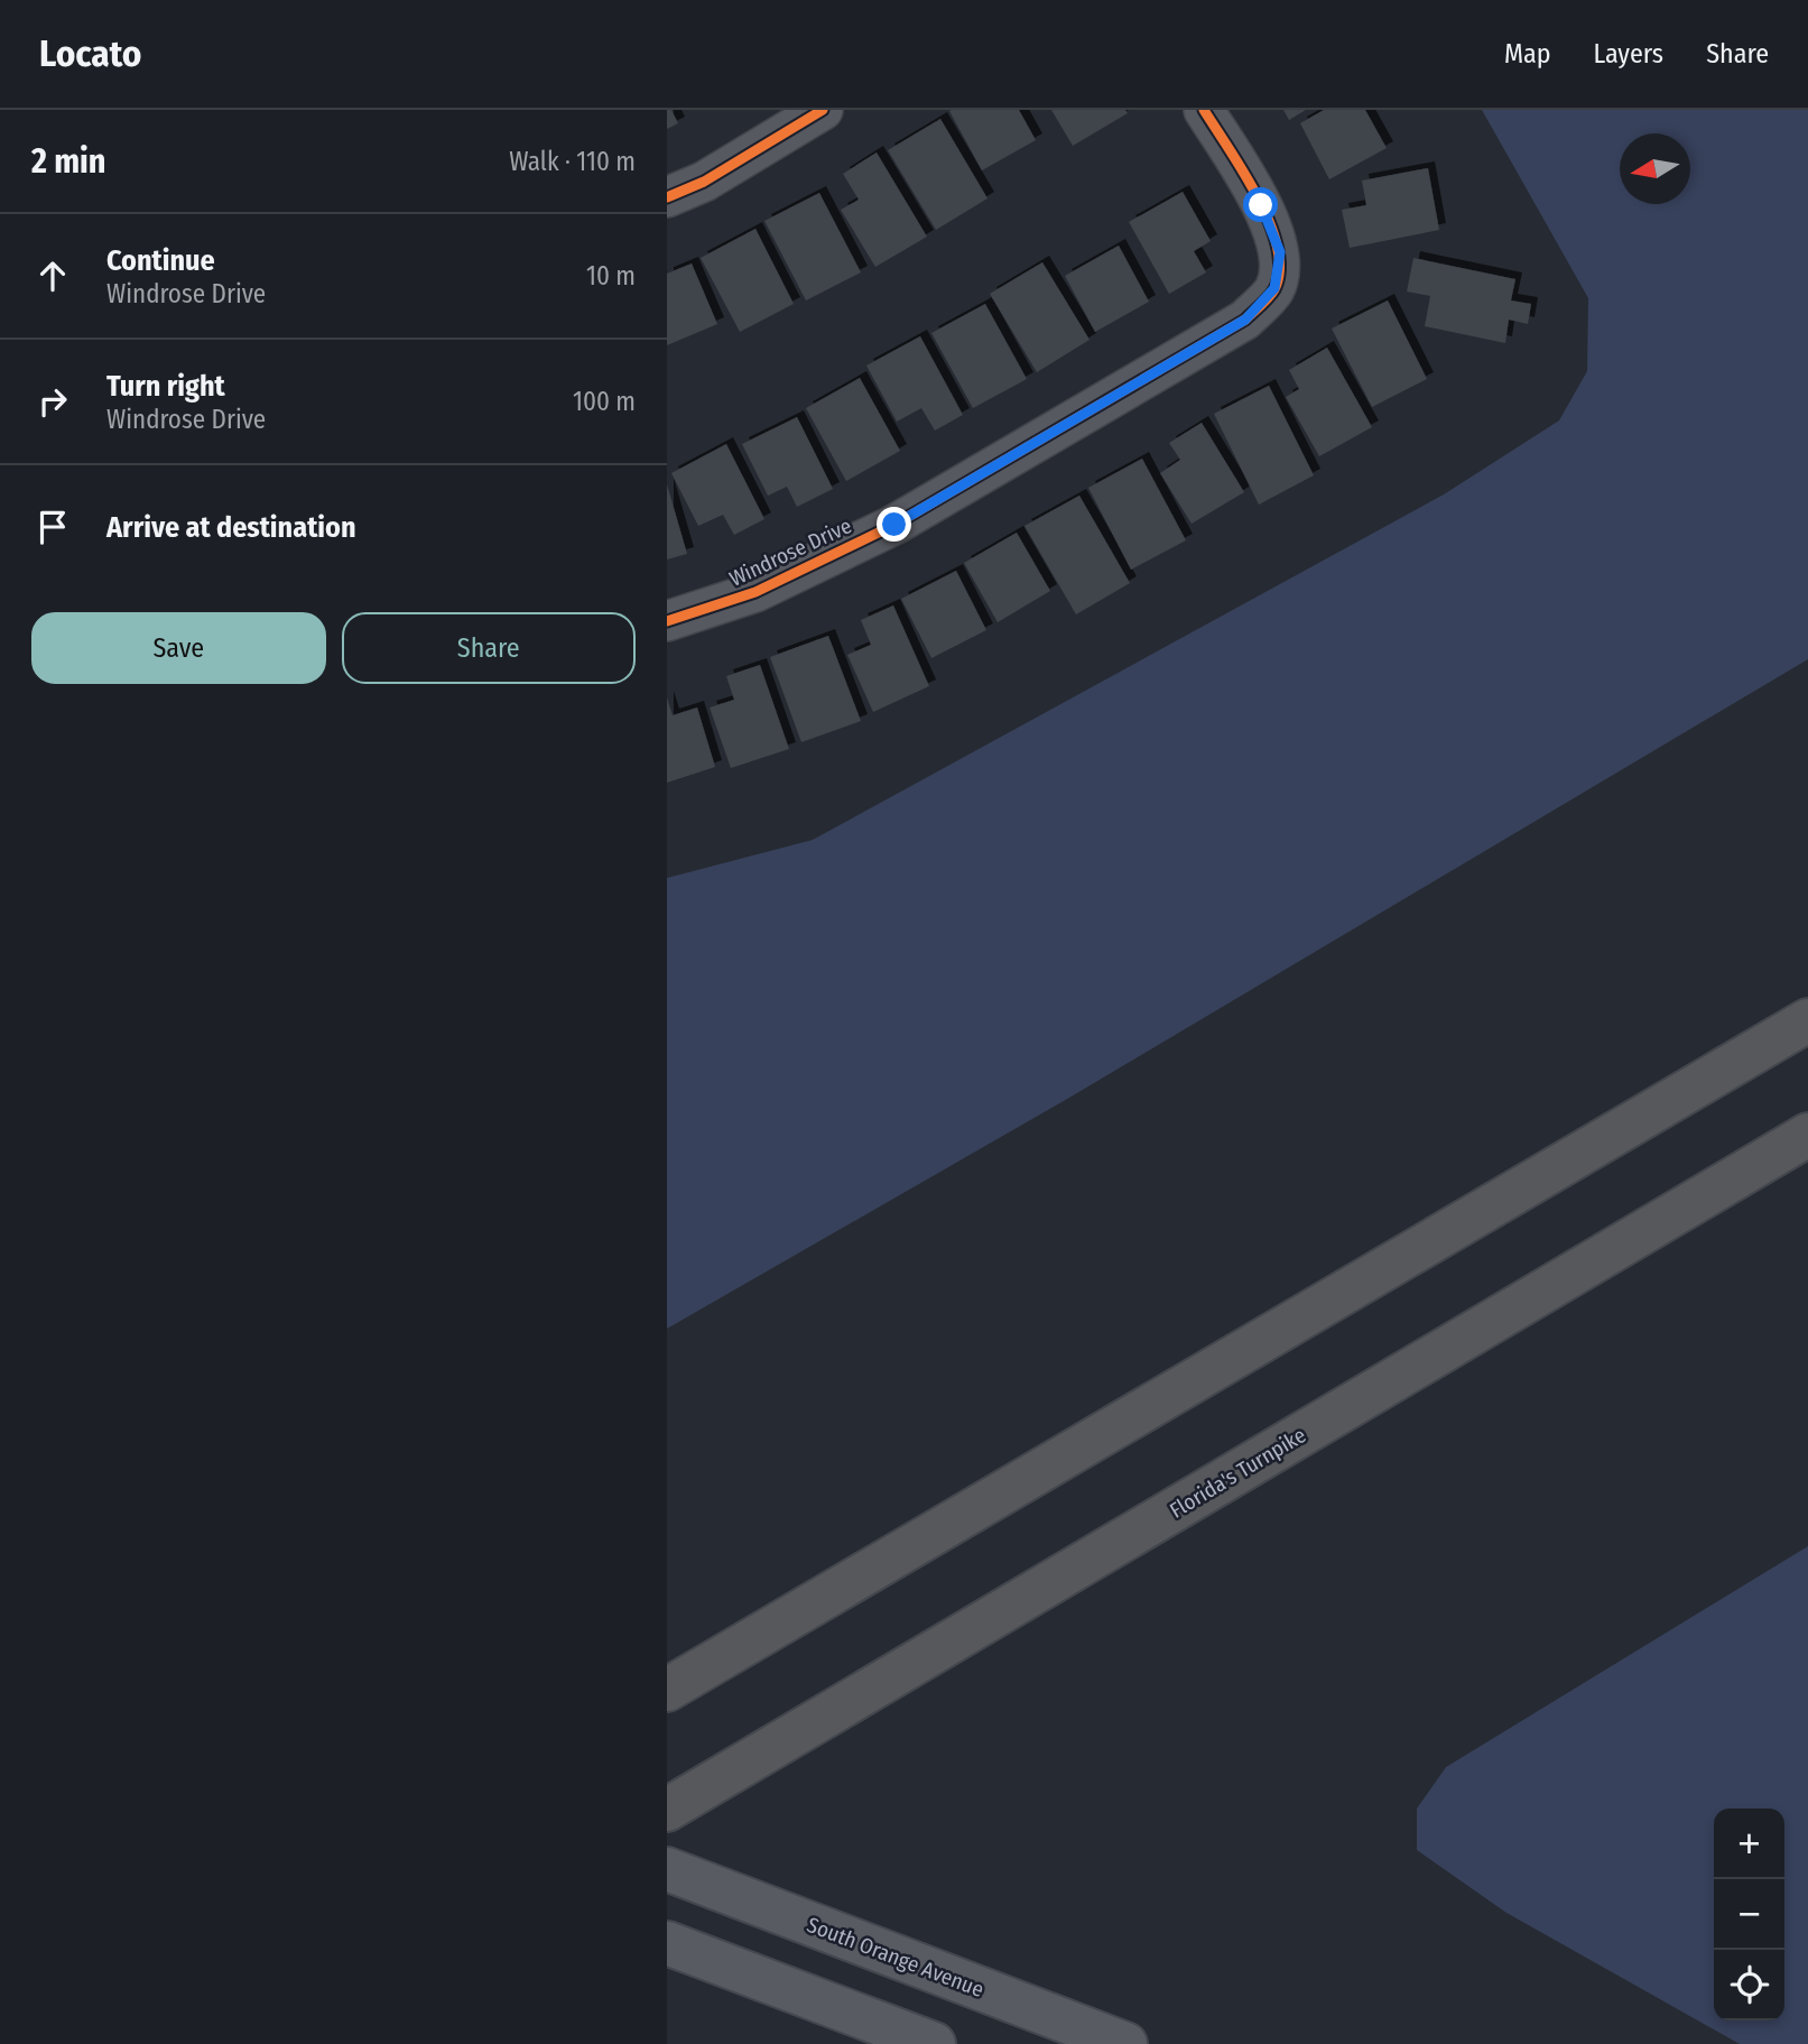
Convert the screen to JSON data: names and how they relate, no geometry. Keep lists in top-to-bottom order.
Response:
{
  "streets": {
    "highway": ["Florida's Turnpike"],
    "main road": ["South Orange Avenue"],
    "street": ["Windrose Drive"]
  },
  "north": "left",
  "page": {
    "header": "Locato",
    "nav": ["Map", "Layers", "Share"],
    "heading": ["2 min", "Walk · 110 m"],
    "list": [
      ["Continue", "Windrose Drive", "10 m"],
      ["Turn right", "Windrose Drive", "100 m"],
      "Arrive at destination"
    ],
    "buttons": ["Save", "Share"],
    "map_buttons": ["+", "−"]
  }
}
